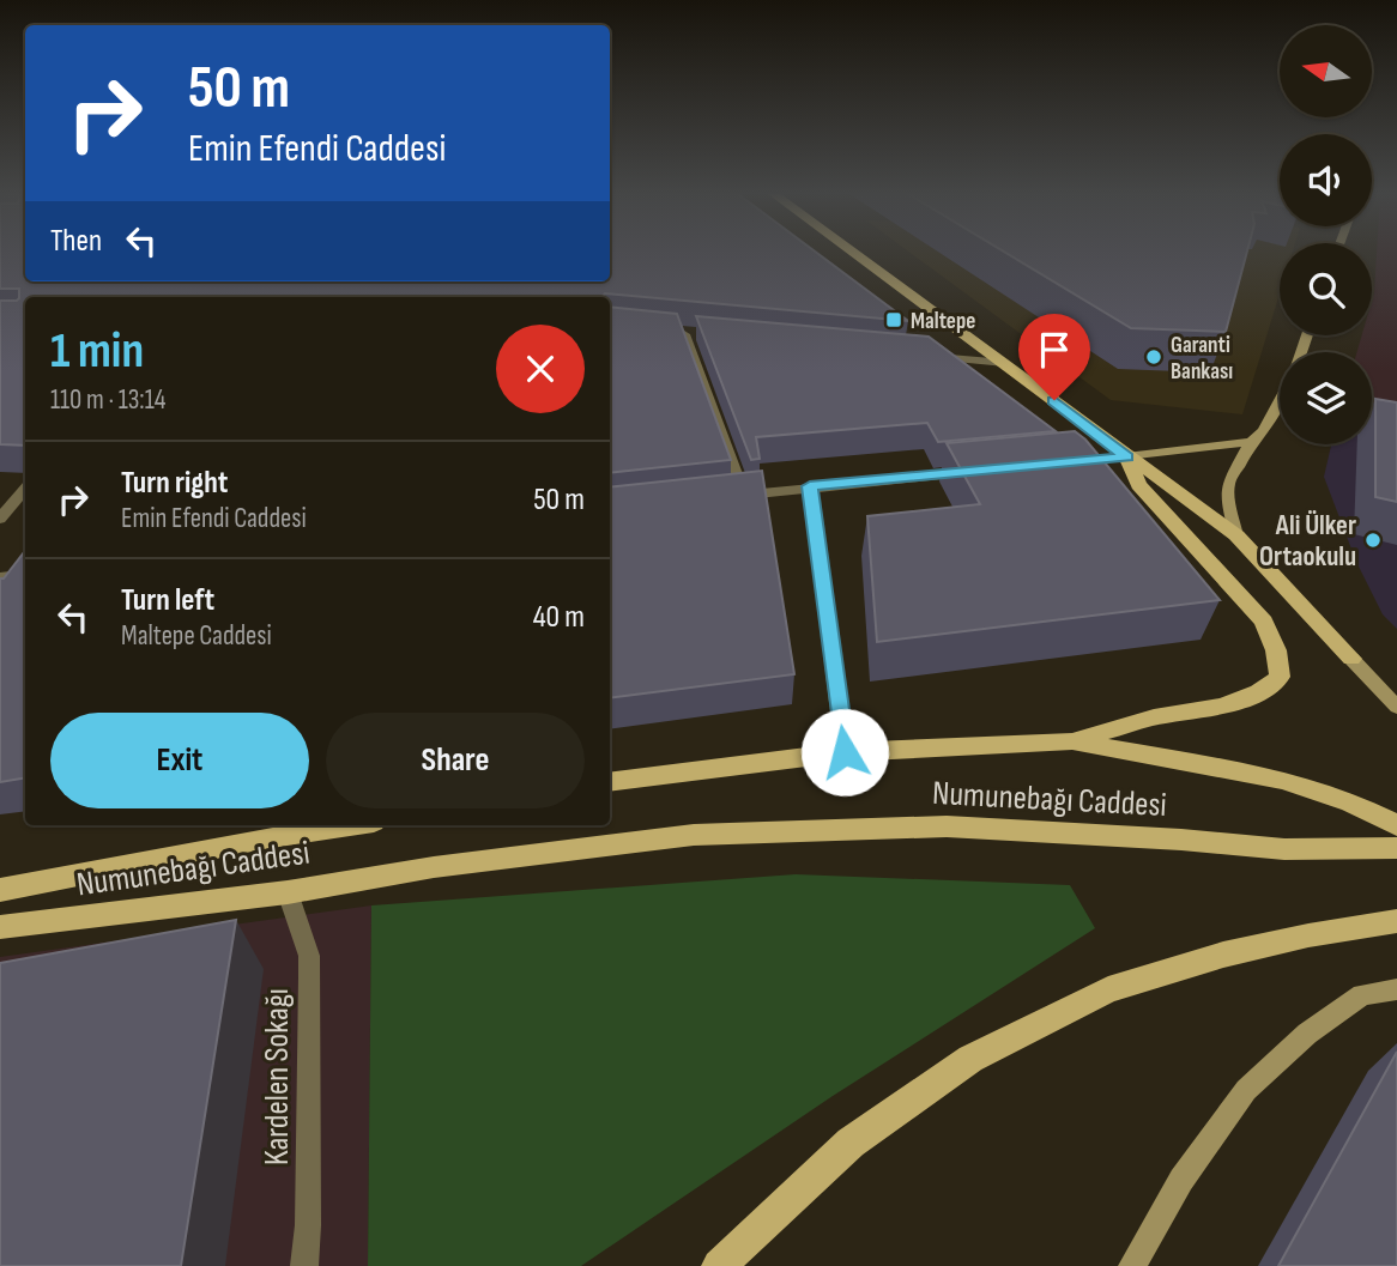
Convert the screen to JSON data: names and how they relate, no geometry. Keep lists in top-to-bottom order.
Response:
{
  "streets": {
    "main road": ["Numunebağı Caddesi"],
    "street": ["Kardelen Sokağı"]
  },
  "crossings": [
    ["Numunebağı Caddesi", "Kardelen Sokağı"]
  ],
  "places": {
    "transit": ["Maltepe"],
    "other": ["Garanti Bankası", "Ali Ülker Ortaokulu"]
  },
  "north": "left",
  "page": {
    "turn": ["50 m", "Emin Efendi Caddesi"],
    "then": "Then",
    "heading": ["1 min", "110 m · 13:14"],
    "list": [
      {
        "name": "Turn right",
        "note": "Emin Efendi Caddesi",
        "value": "50 m"
      },
      {
        "name": "Turn left",
        "note": "Maltepe Caddesi",
        "value": "40 m"
      }
    ],
    "buttons": ["Exit", "Share"]
  }
}
